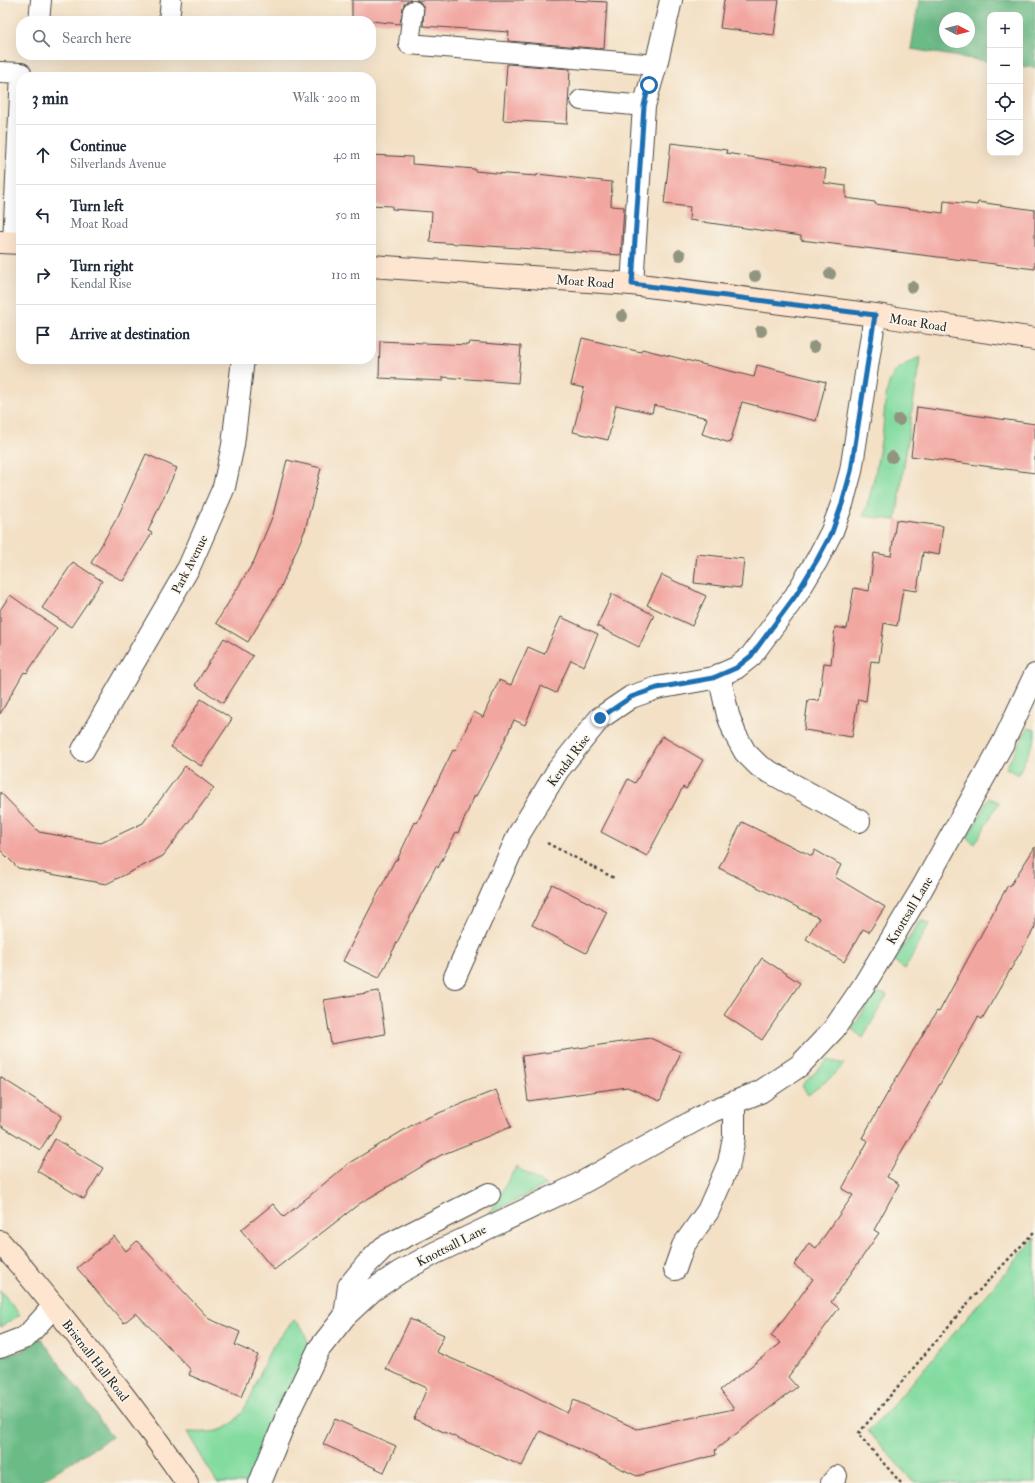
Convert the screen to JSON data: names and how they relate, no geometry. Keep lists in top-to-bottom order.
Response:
{
  "streets": {
    "street": [
      "Moat Road",
      "Park Avenue",
      "Kendal Rise",
      "Knottsall Lane",
      "Bristnall Hall Road"
    ]
  },
  "crossings": [
    ["Moat Road", "Kendal Rise"]
  ],
  "north": "right",
  "page": {
    "map_buttons": ["+", "−"],
    "search": "Search here",
    "heading": ["3 min", "Walk · 200 m"],
    "list": [
      ["Continue", "Silverlands Avenue", "40 m"],
      ["Turn left", "Moat Road", "50 m"],
      ["Turn right", "Kendal Rise", "110 m"],
      "Arrive at destination"
    ]
  }
}
